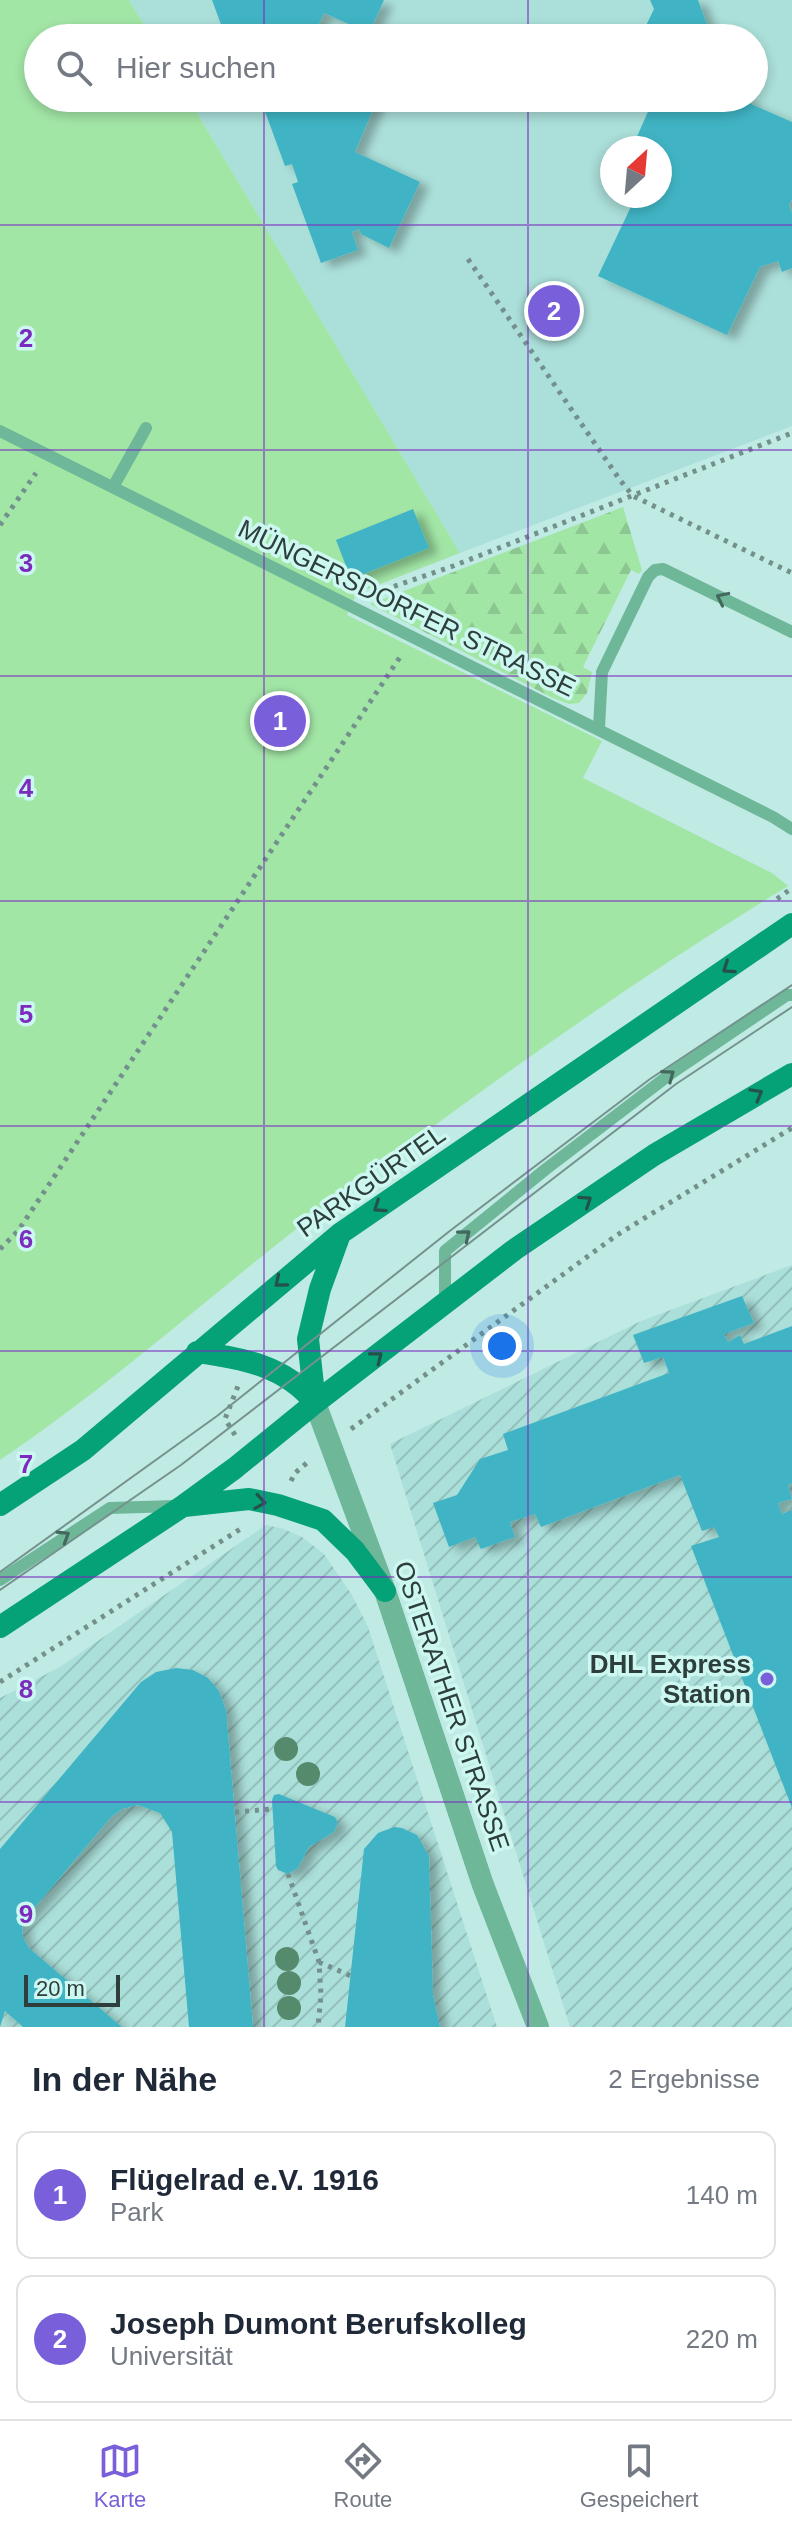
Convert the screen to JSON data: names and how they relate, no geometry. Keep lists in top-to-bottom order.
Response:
{
  "streets": {
    "main road": ["PARKGÜRTEL"],
    "street": ["OSTERATHER STRASSE"],
    "lane": ["MÜNGERSDORFER STRASSE"]
  },
  "places": ["DHL Express Station"],
  "scale_bar": "20 m",
  "north": "top right",
  "page": {
    "search": "Hier suchen",
    "pins": ["2", "1"],
    "scale": "20 m",
    "heading": ["In der Nähe", "2 Ergebnisse"],
    "list": [
      {
        "mark": "1",
        "name": "Flügelrad e.V. 1916",
        "note": "Park",
        "value": "140 m"
      },
      {
        "mark": "2",
        "name": "Joseph Dumont Berufskolleg",
        "note": "Universität",
        "value": "220 m"
      }
    ],
    "nav": ["Karte", "Route", "Gespeichert"]
  },
  "grid": {
    "rows": [
      "2",
      "3",
      "4",
      "5",
      "6",
      "7",
      "8",
      "9"
    ]
  }
}
